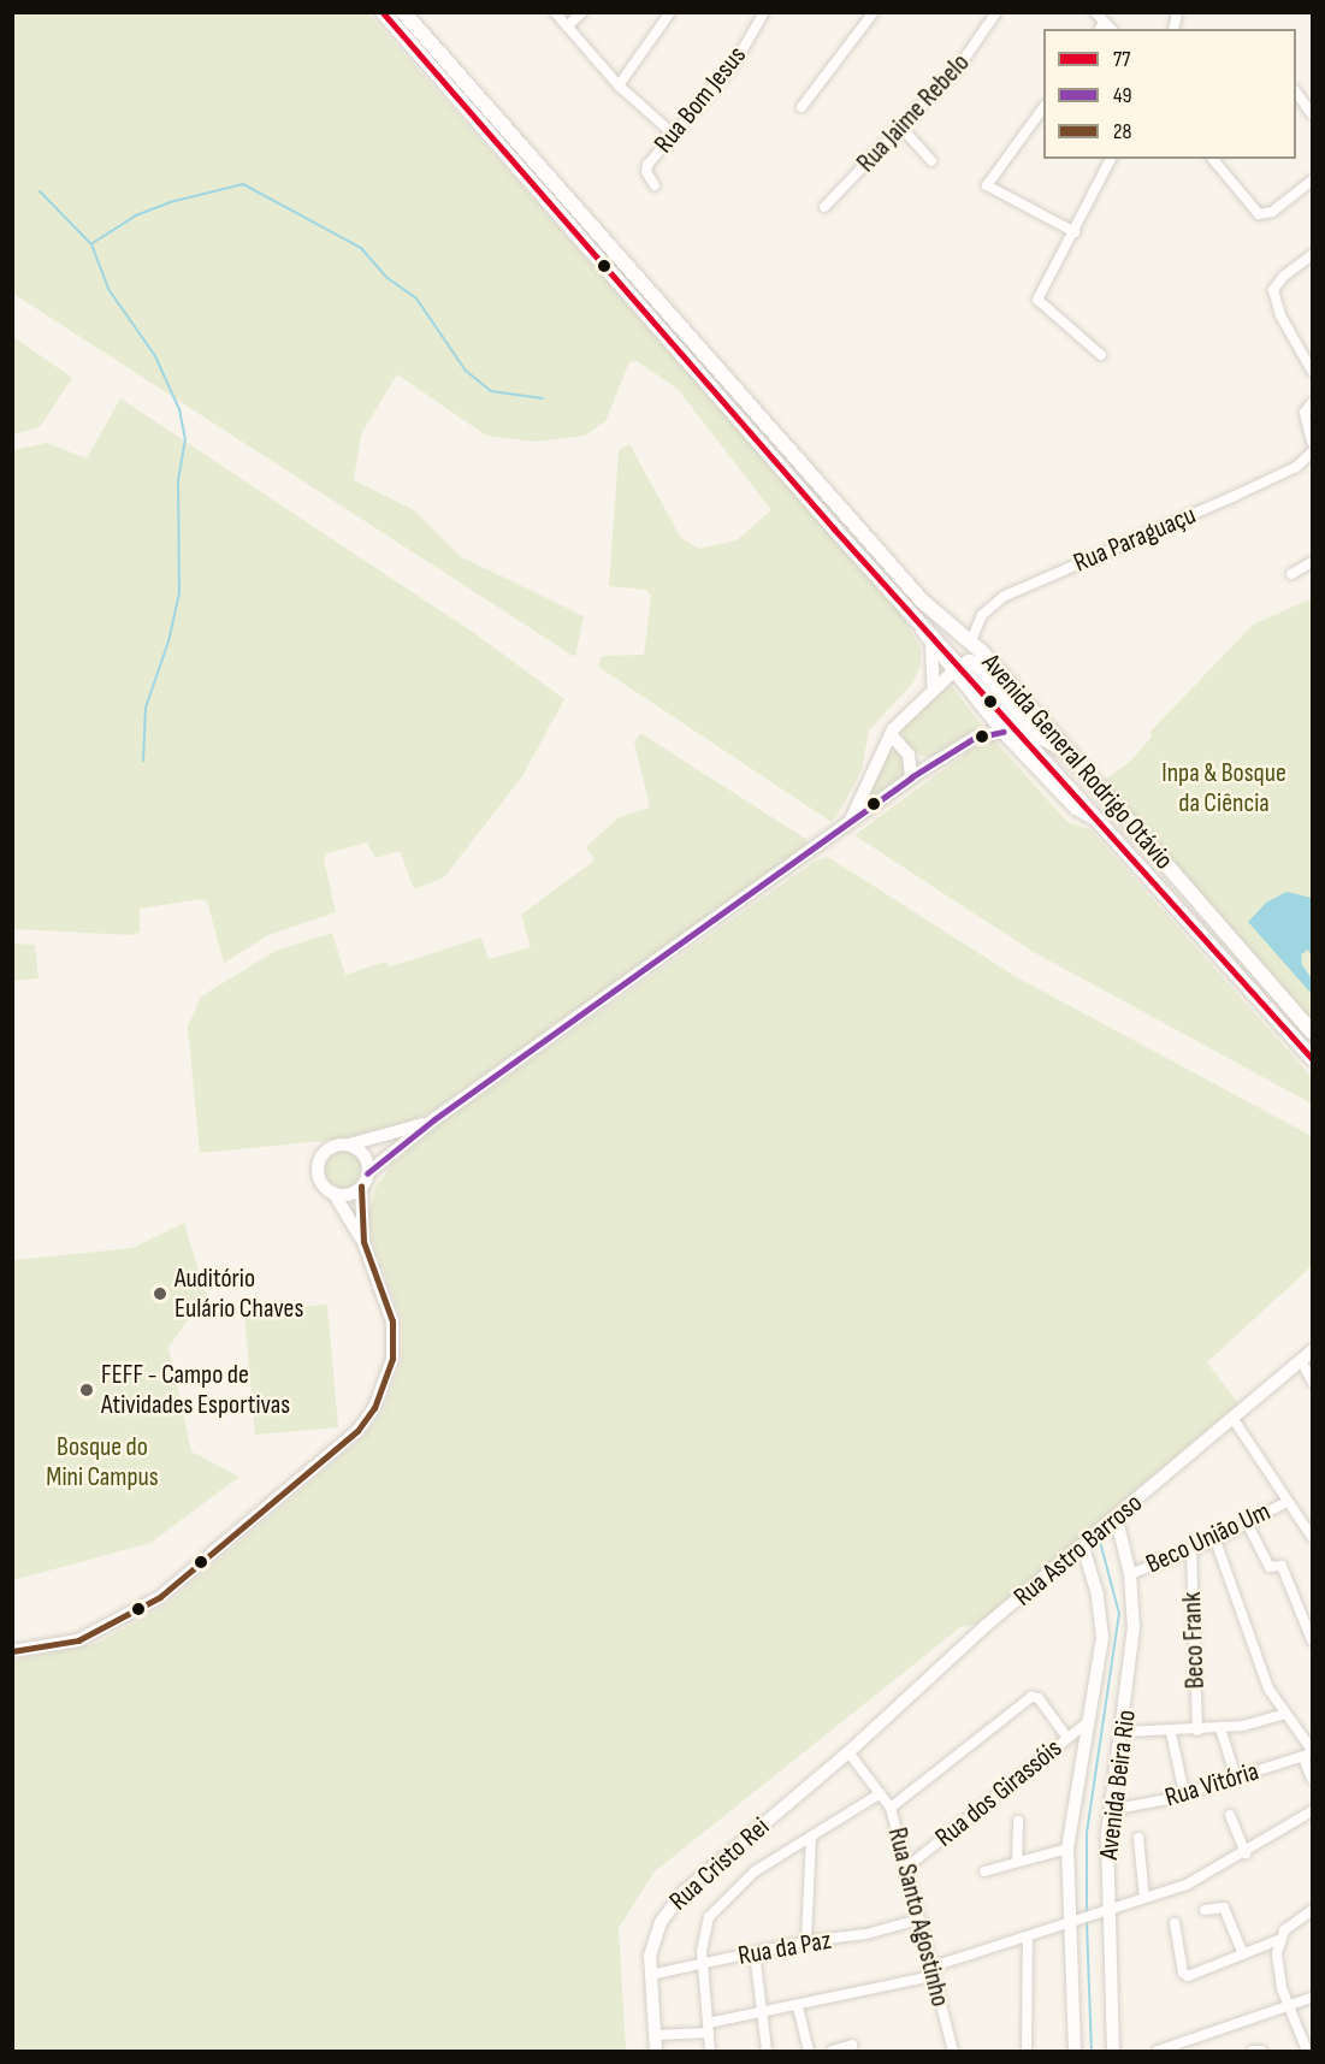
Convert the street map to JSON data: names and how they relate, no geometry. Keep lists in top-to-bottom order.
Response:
{
  "streets": {
    "main road": ["Avenida General Rodrigo Otávio"],
    "street": [
      "Rua Bom Jesus",
      "Rua Jaime Rebelo",
      "Rua Paraguaçu",
      "Beco União Um",
      "Rua Astro Barroso",
      "Beco Frank",
      "Avenida Beira Rio",
      "Rua Vitória",
      "Rua dos Girassóis",
      "Rua Cristo Rei",
      "Rua Santo Agostinho",
      "Rua da Paz"
    ]
  },
  "crossings": [
    ["Rua Paraguaçu", "Avenida General Rodrigo Otávio"],
    ["Beco União Um", "Beco Frank"],
    ["Beco União Um", "Avenida Beira Rio"],
    ["Rua Astro Barroso", "Avenida Beira Rio"],
    ["Rua Astro Barroso", "Rua Cristo Rei"],
    ["Rua Astro Barroso", "Rua Santo Agostinho"],
    ["Avenida Beira Rio", "Rua Vitória"],
    ["Avenida Beira Rio", "Rua dos Girassóis"],
    ["Rua dos Girassóis", "Rua Santo Agostinho"],
    ["Rua Cristo Rei", "Rua Santo Agostinho"],
    ["Rua Cristo Rei", "Rua da Paz"],
    ["Rua Santo Agostinho", "Rua da Paz"]
  ],
  "parks": ["Inpa & Bosque da Ciência", "Bosque do Mini Campus"],
  "places": ["Auditório Eulário Chaves", "FEFF - Campo de Atividades Esportivas"],
  "lines": ["transit line 77", "transit line 49", "transit line 28"],
  "legend": ["77", "49", "28"]
}
